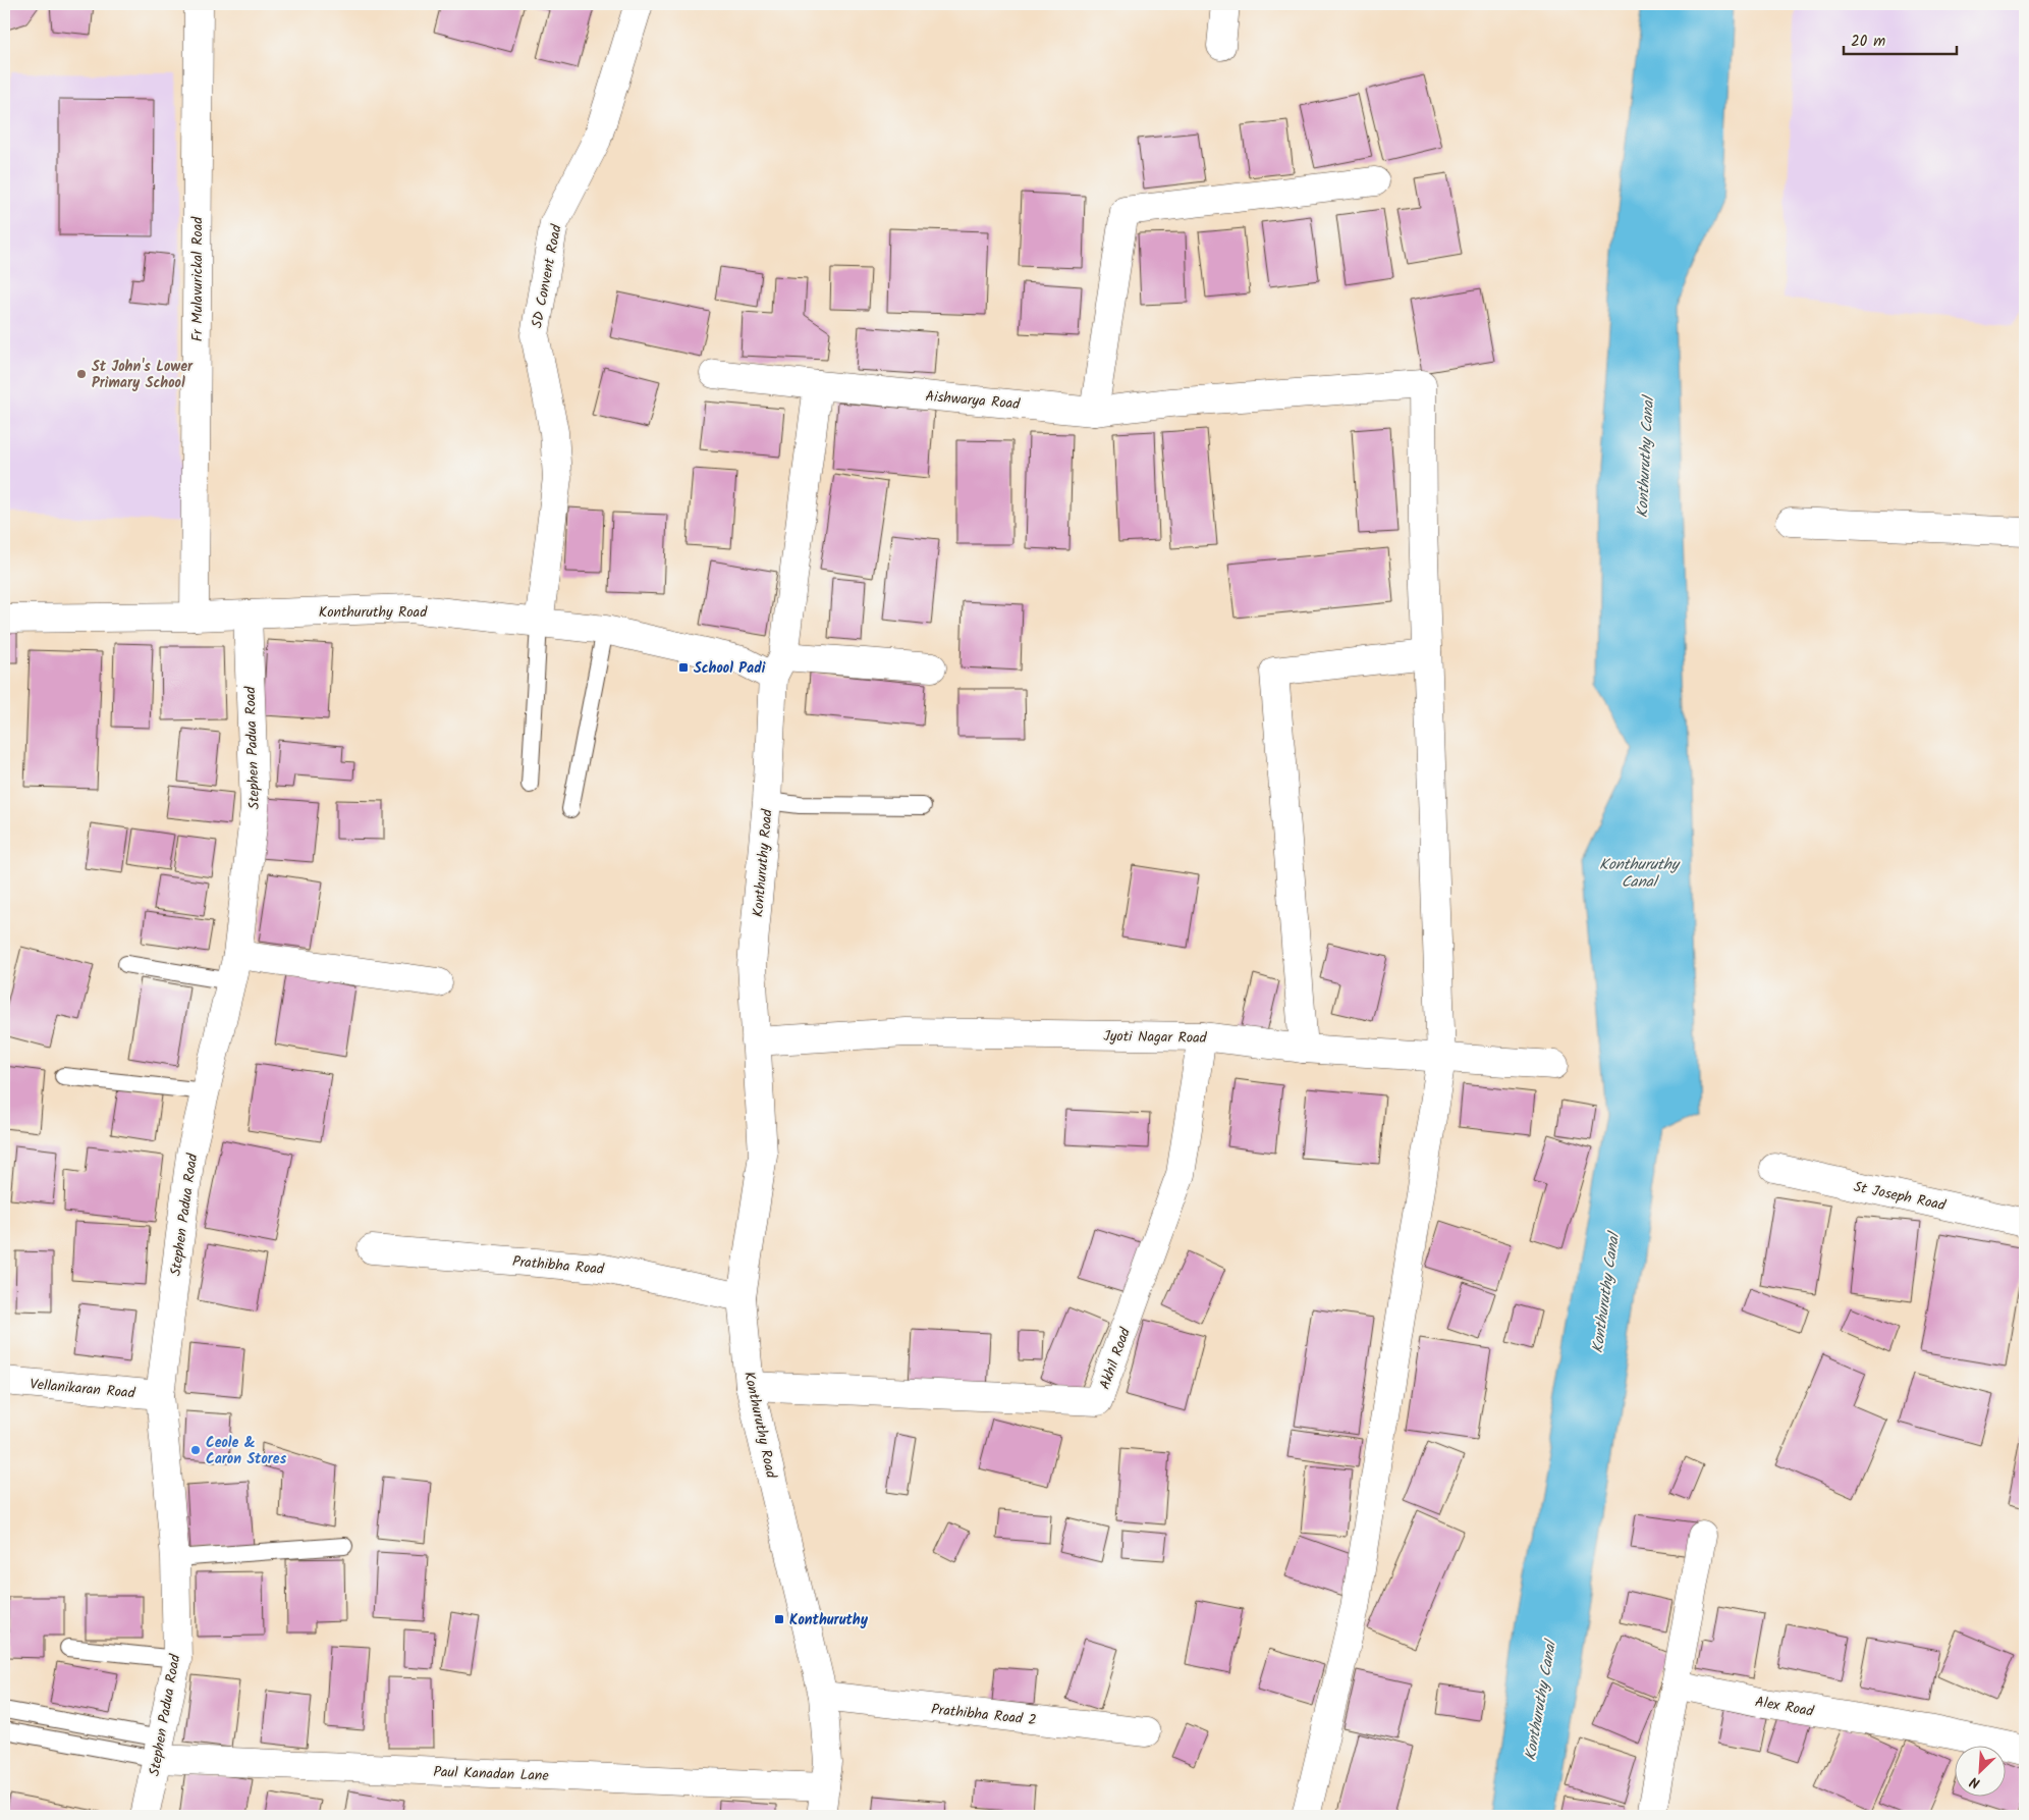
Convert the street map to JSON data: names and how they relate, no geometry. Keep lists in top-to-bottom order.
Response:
{
  "streets": {
    "street": [
      "SD Convent Road",
      "Fr Mulavurickal Road",
      "Aishwarya Road",
      "Konthuruthy Road",
      "Stephen Padua Road",
      "Jyoti Nagar Road",
      "St Joseph Road",
      "Prathibha Road",
      "Akhil Road",
      "Vellanikaran Road",
      "Alex Road",
      "Prathibha Road 2",
      "Paul Kanadan Lane"
    ]
  },
  "crossings": [
    ["SD Convent Road", "Konthuruthy Road"],
    ["Fr Mulavurickal Road", "Konthuruthy Road"],
    ["Konthuruthy Road", "Stephen Padua Road"],
    ["Konthuruthy Road", "Jyoti Nagar Road"],
    ["Konthuruthy Road", "Prathibha Road"],
    ["Konthuruthy Road", "Akhil Road"],
    ["Konthuruthy Road", "Prathibha Road 2"],
    ["Konthuruthy Road", "Paul Kanadan Lane"],
    ["Stephen Padua Road", "Vellanikaran Road"],
    ["Stephen Padua Road", "Paul Kanadan Lane"],
    ["Jyoti Nagar Road", "Akhil Road"]
  ],
  "water": ["Konthuruthy Canal"],
  "places": {
    "other": ["St John's Lower Primary School", "Ceole & Caron Stores"],
    "transit": ["School Padi", "Konthuruthy"]
  },
  "scale_bar": "20 m",
  "north": "bottom left"
}
